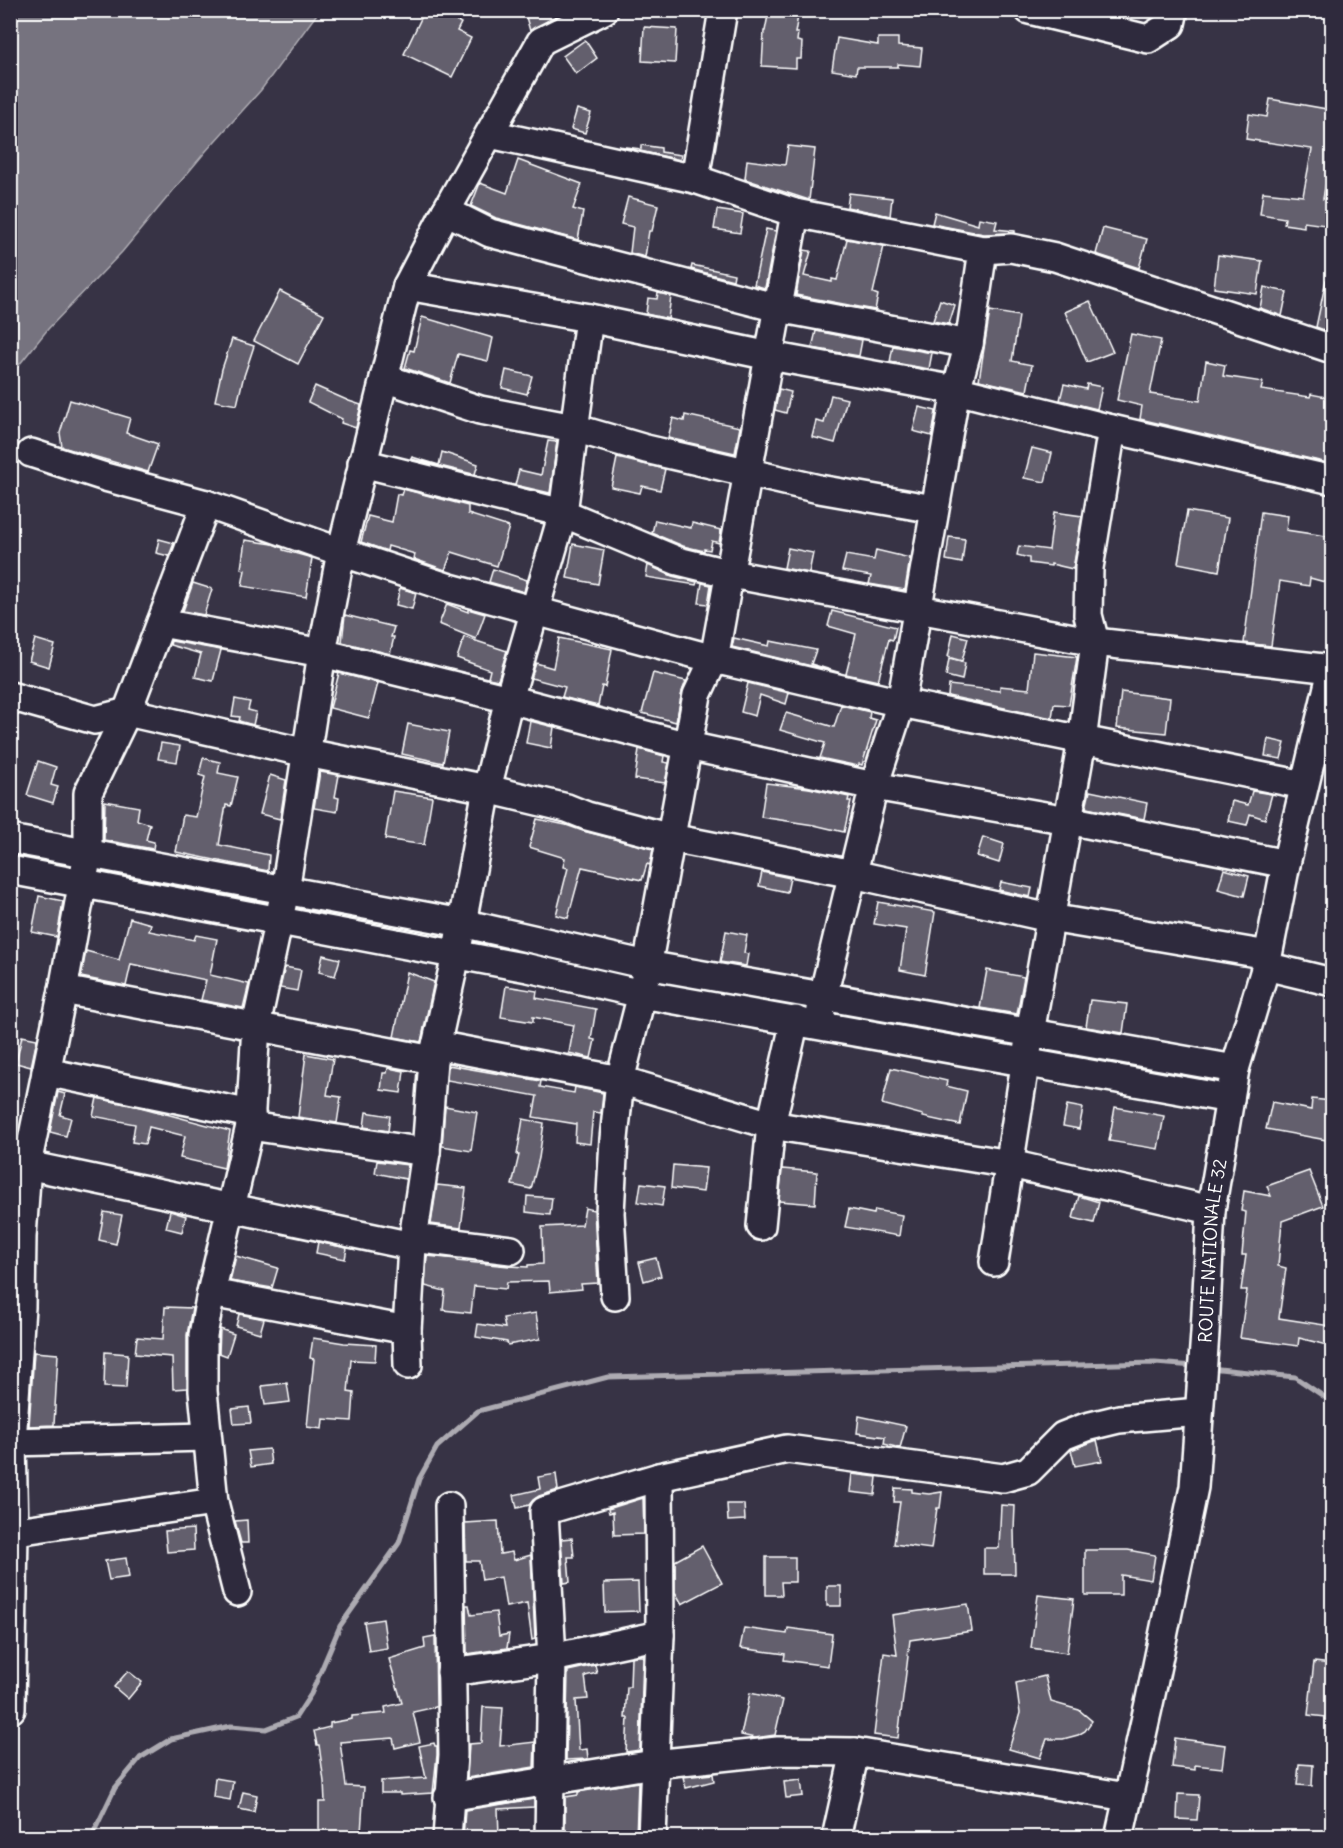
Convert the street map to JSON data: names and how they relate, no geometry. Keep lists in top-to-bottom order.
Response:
{
  "streets": {
    "street": ["ROUTE NATIONALE 32"]
  }
}
